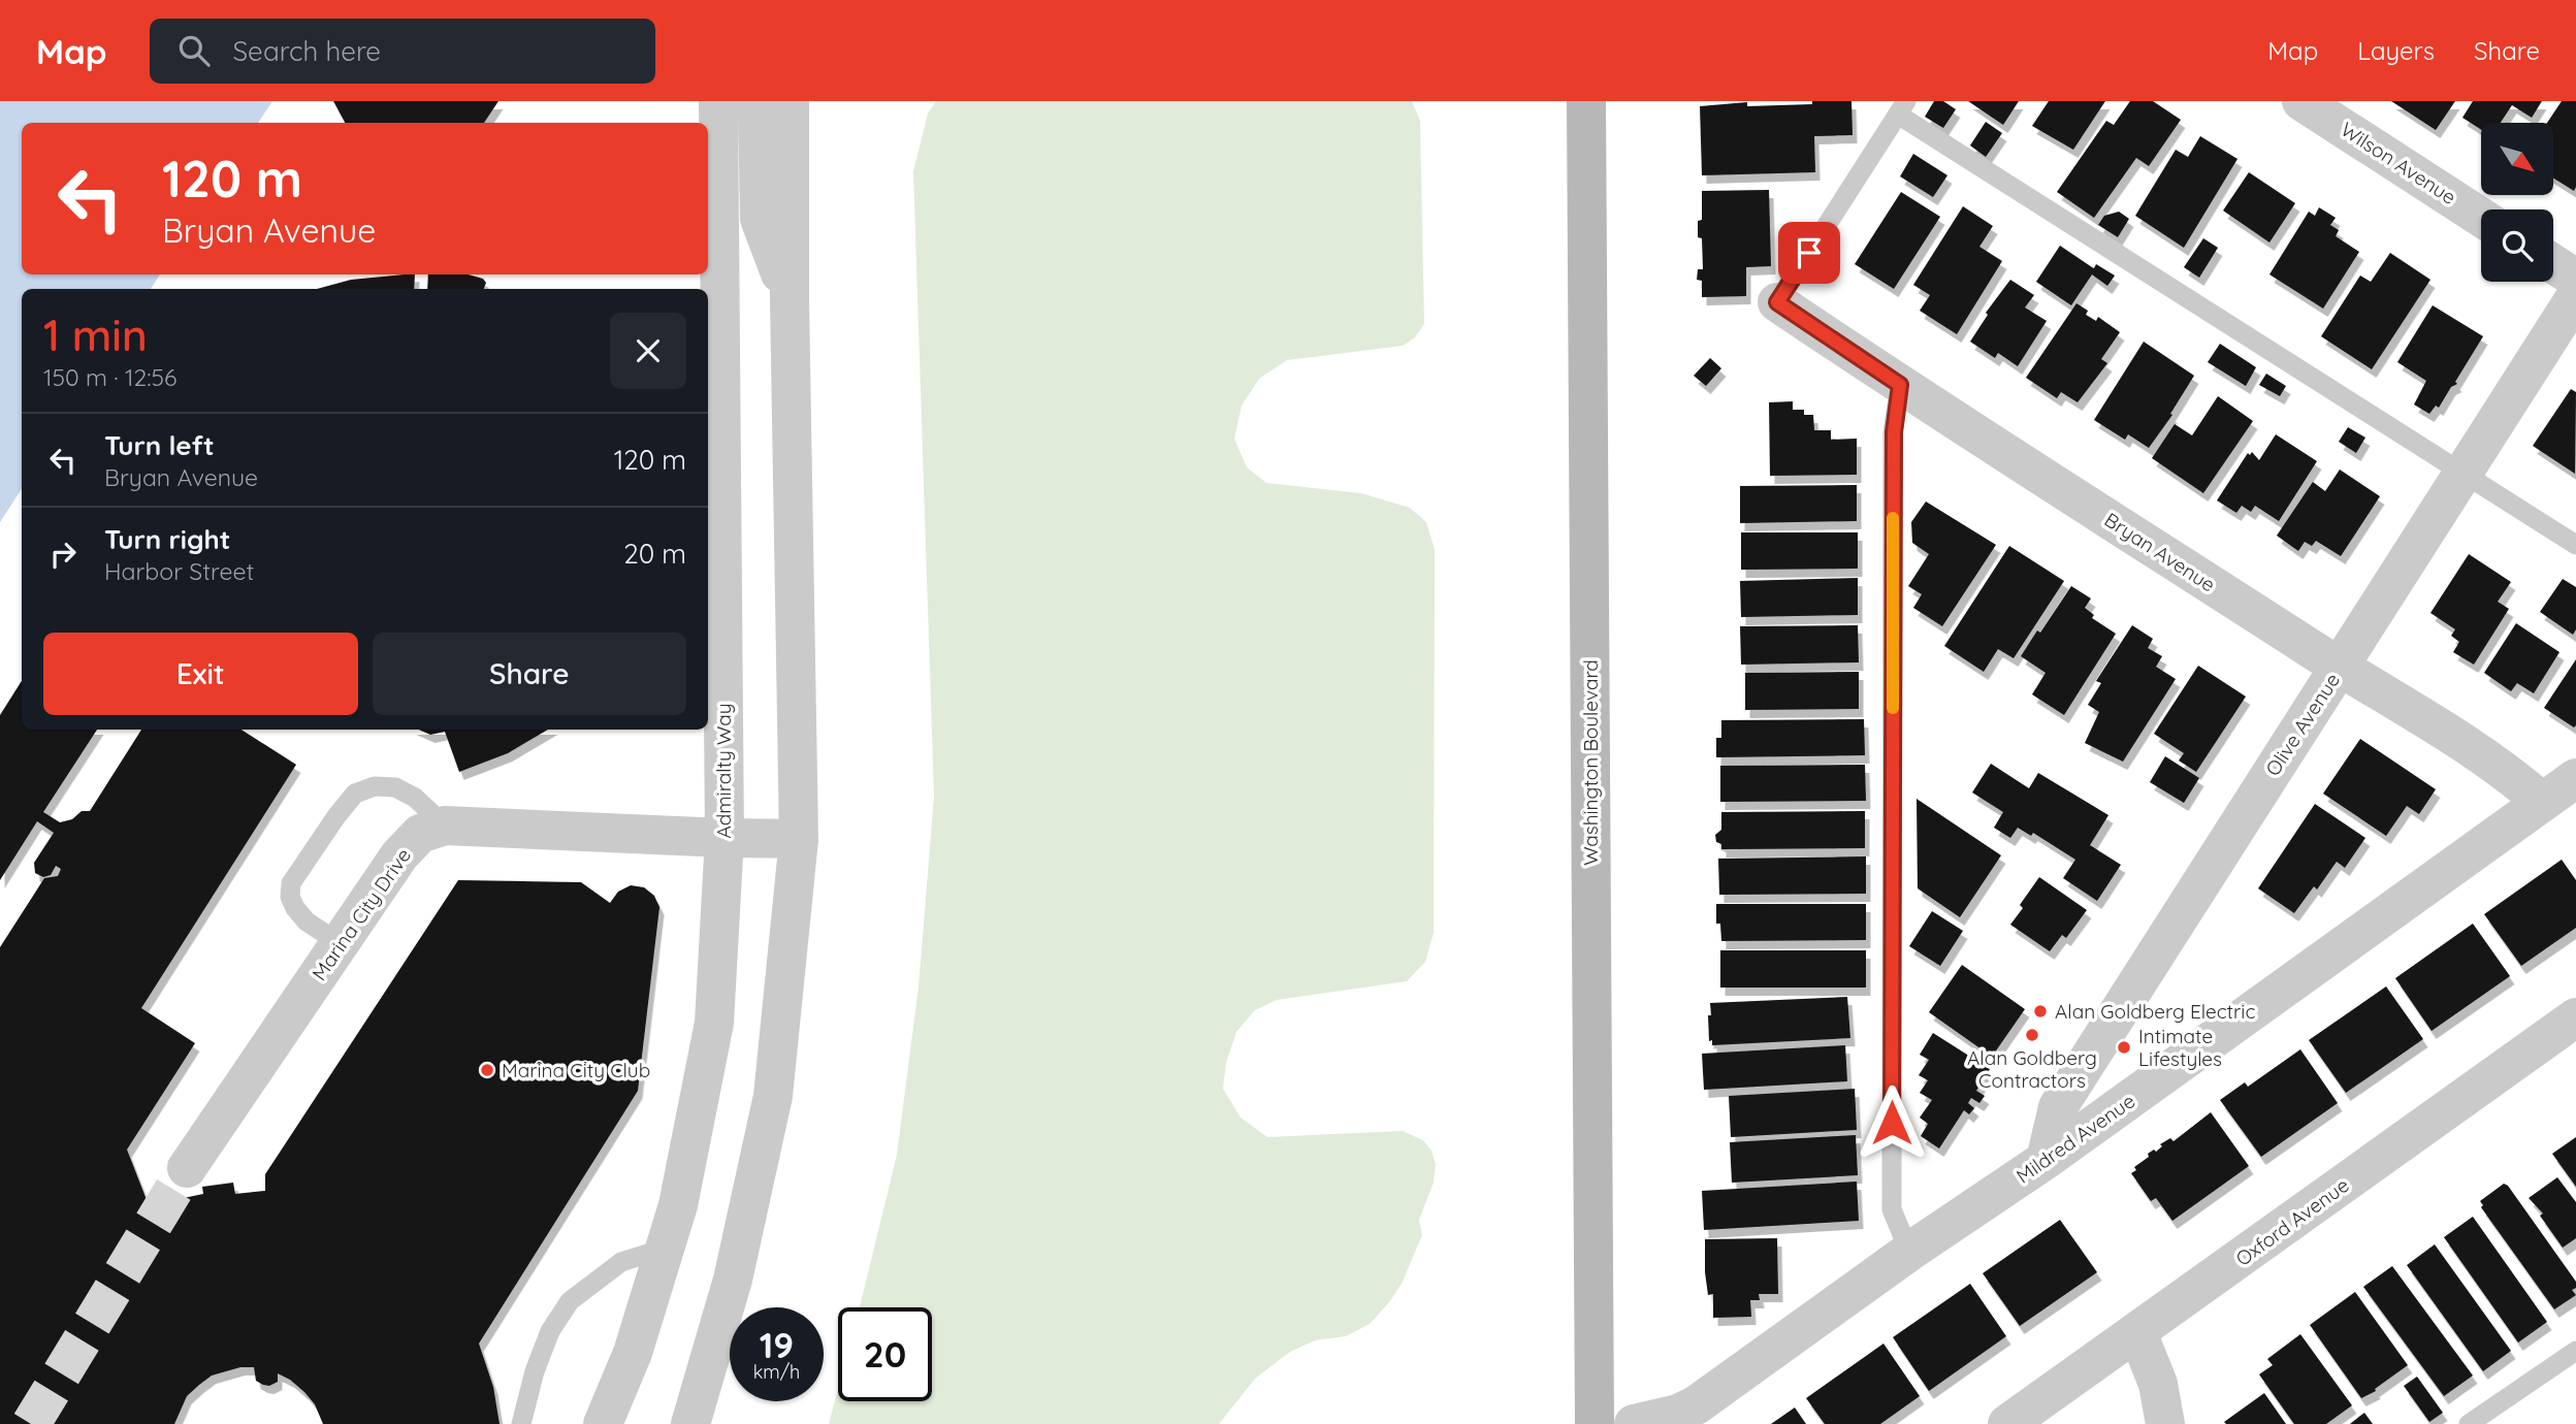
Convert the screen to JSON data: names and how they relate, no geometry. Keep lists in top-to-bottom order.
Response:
{
  "streets": {
    "main road": ["Washington Boulevard"],
    "street": [
      "Wilson Avenue",
      "Bryan Avenue",
      "Olive Avenue",
      "Admiralty Way",
      "Marina City Drive",
      "Mildred Avenue",
      "Oxford Avenue"
    ]
  },
  "crossings": [
    ["Bryan Avenue", "Olive Avenue"],
    ["Bryan Avenue", "Mildred Avenue"],
    ["Olive Avenue", "Mildred Avenue"],
    ["Admiralty Way", "Marina City Drive"]
  ],
  "places": [
    "Alan Goldberg Electric",
    "Alan Goldberg Contractors",
    "Intimate Lifestyles",
    "Marina City Club"
  ],
  "north": "bottom right",
  "page": {
    "header": "Map",
    "search": "Search here",
    "nav": ["Map", "Layers", "Share"],
    "turn": ["120 m", "Bryan Avenue"],
    "heading": ["1 min", "150 m · 12:56"],
    "list": [
      {
        "name": "Turn left",
        "note": "Bryan Avenue",
        "value": "120 m"
      },
      {
        "name": "Turn right",
        "note": "Harbor Street",
        "value": "20 m"
      }
    ],
    "buttons": ["Exit", "Share"],
    "speed": "19 km/h",
    "limit": "20"
  }
}
